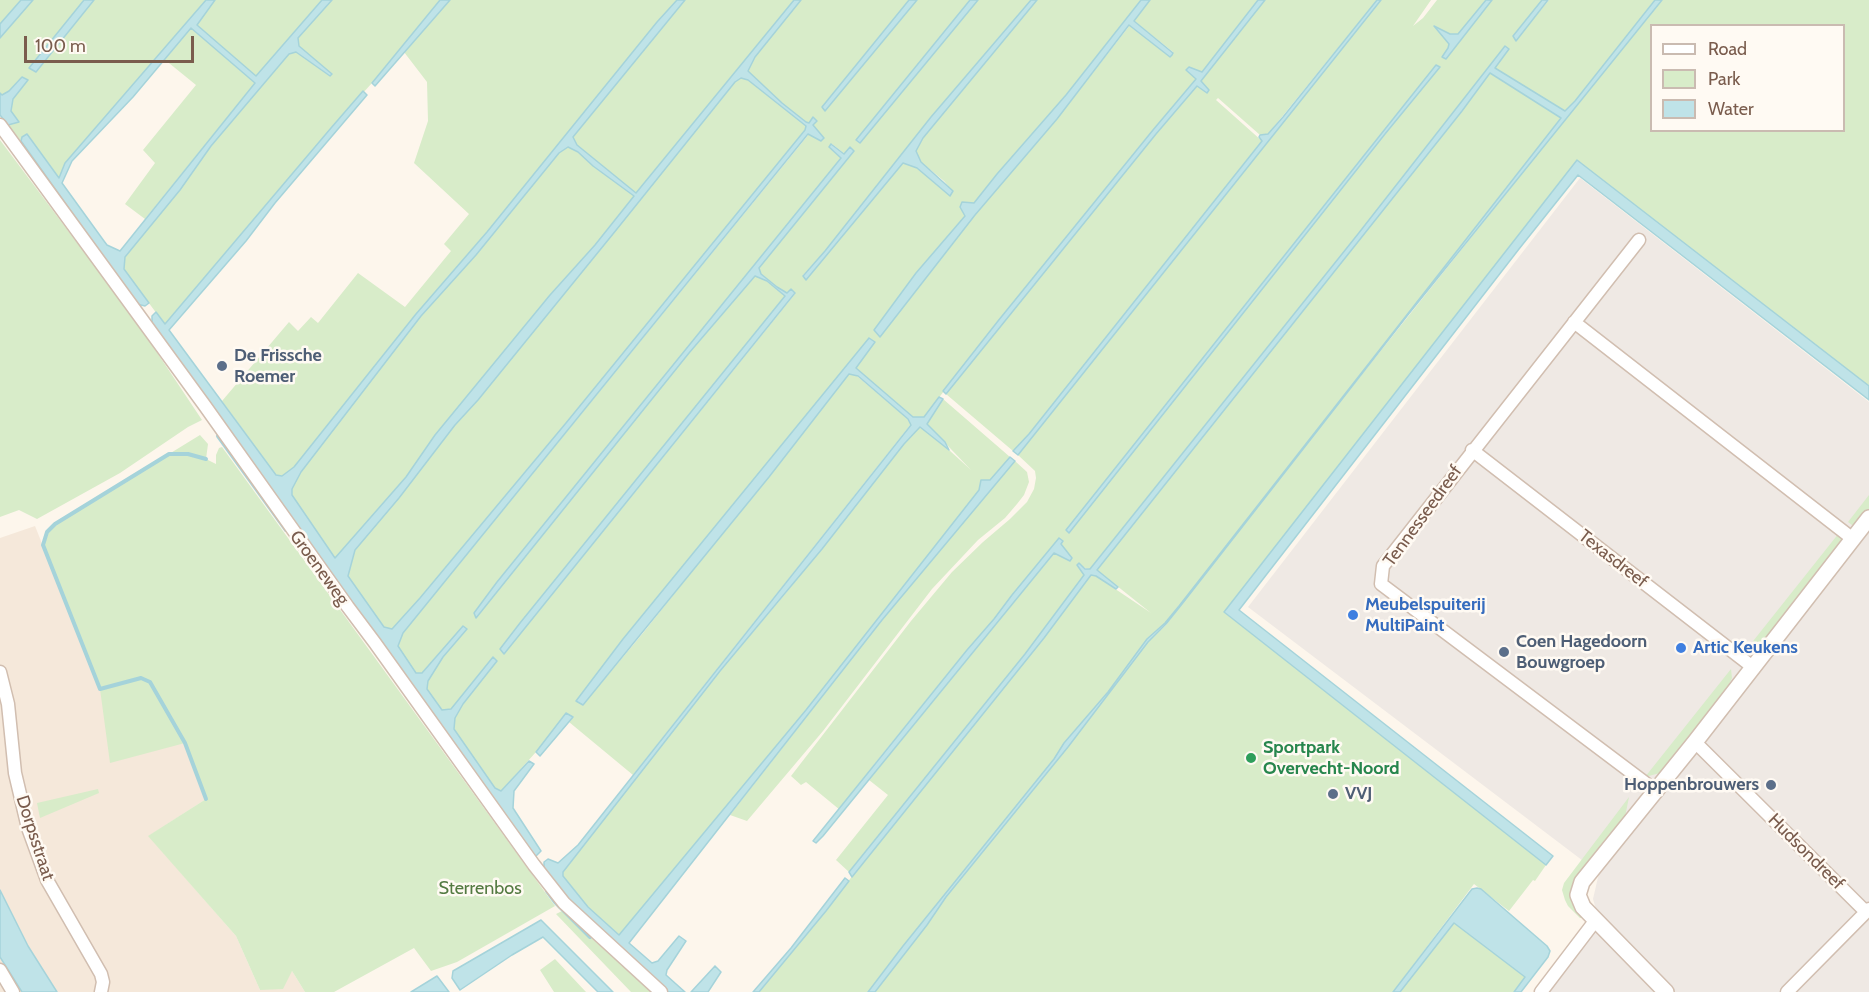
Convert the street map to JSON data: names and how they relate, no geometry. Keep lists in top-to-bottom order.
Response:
{
  "streets": {
    "street": [
      "Tennesseedreef",
      "Texasdreef",
      "Groeneweg",
      "Dorpsstraat",
      "Hudsondreef"
    ]
  },
  "crossings": [
    ["Tennesseedreef", "Texasdreef"]
  ],
  "parks": ["Sterrenbos"],
  "places": [
    "De Frissche Roemer",
    "Meubelspuiterij MultiPaint",
    "Artic Keukens",
    "Coen Hagedoorn Bouwgroep",
    "Sportpark Overvecht-Noord",
    "Hoppenbrouwers",
    "VVJ"
  ],
  "legend": ["Road", "Park", "Water"],
  "scale_bar": "100 m"
}
